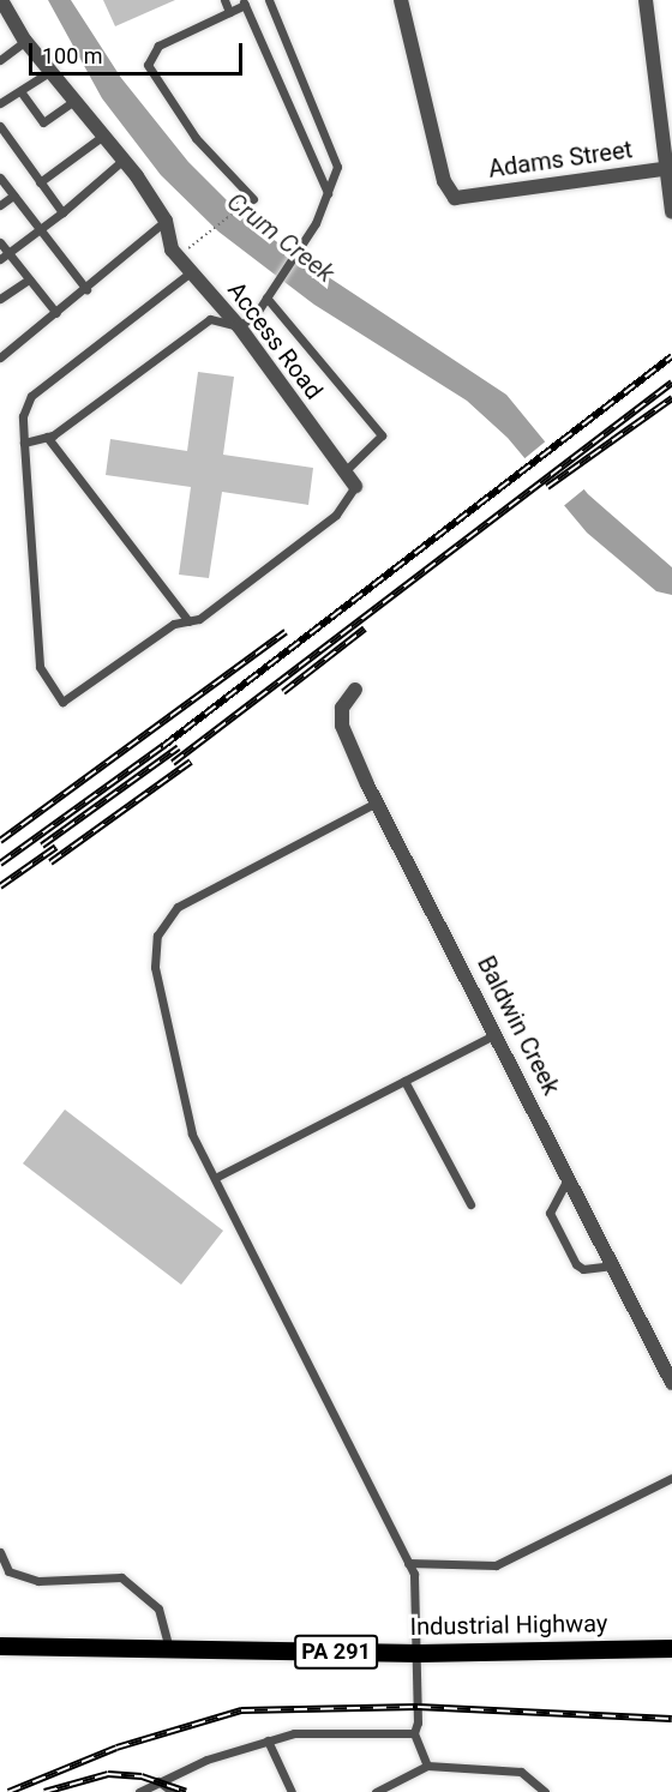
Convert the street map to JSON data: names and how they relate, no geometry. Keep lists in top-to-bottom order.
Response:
{
  "streets": {
    "main road": ["Industrial Highway", "PA 291"],
    "street": ["Adams Street", "Access Road", "Baldwin Creek"]
  },
  "water": ["Crum Creek"],
  "scale_bar": "100 m"
}
